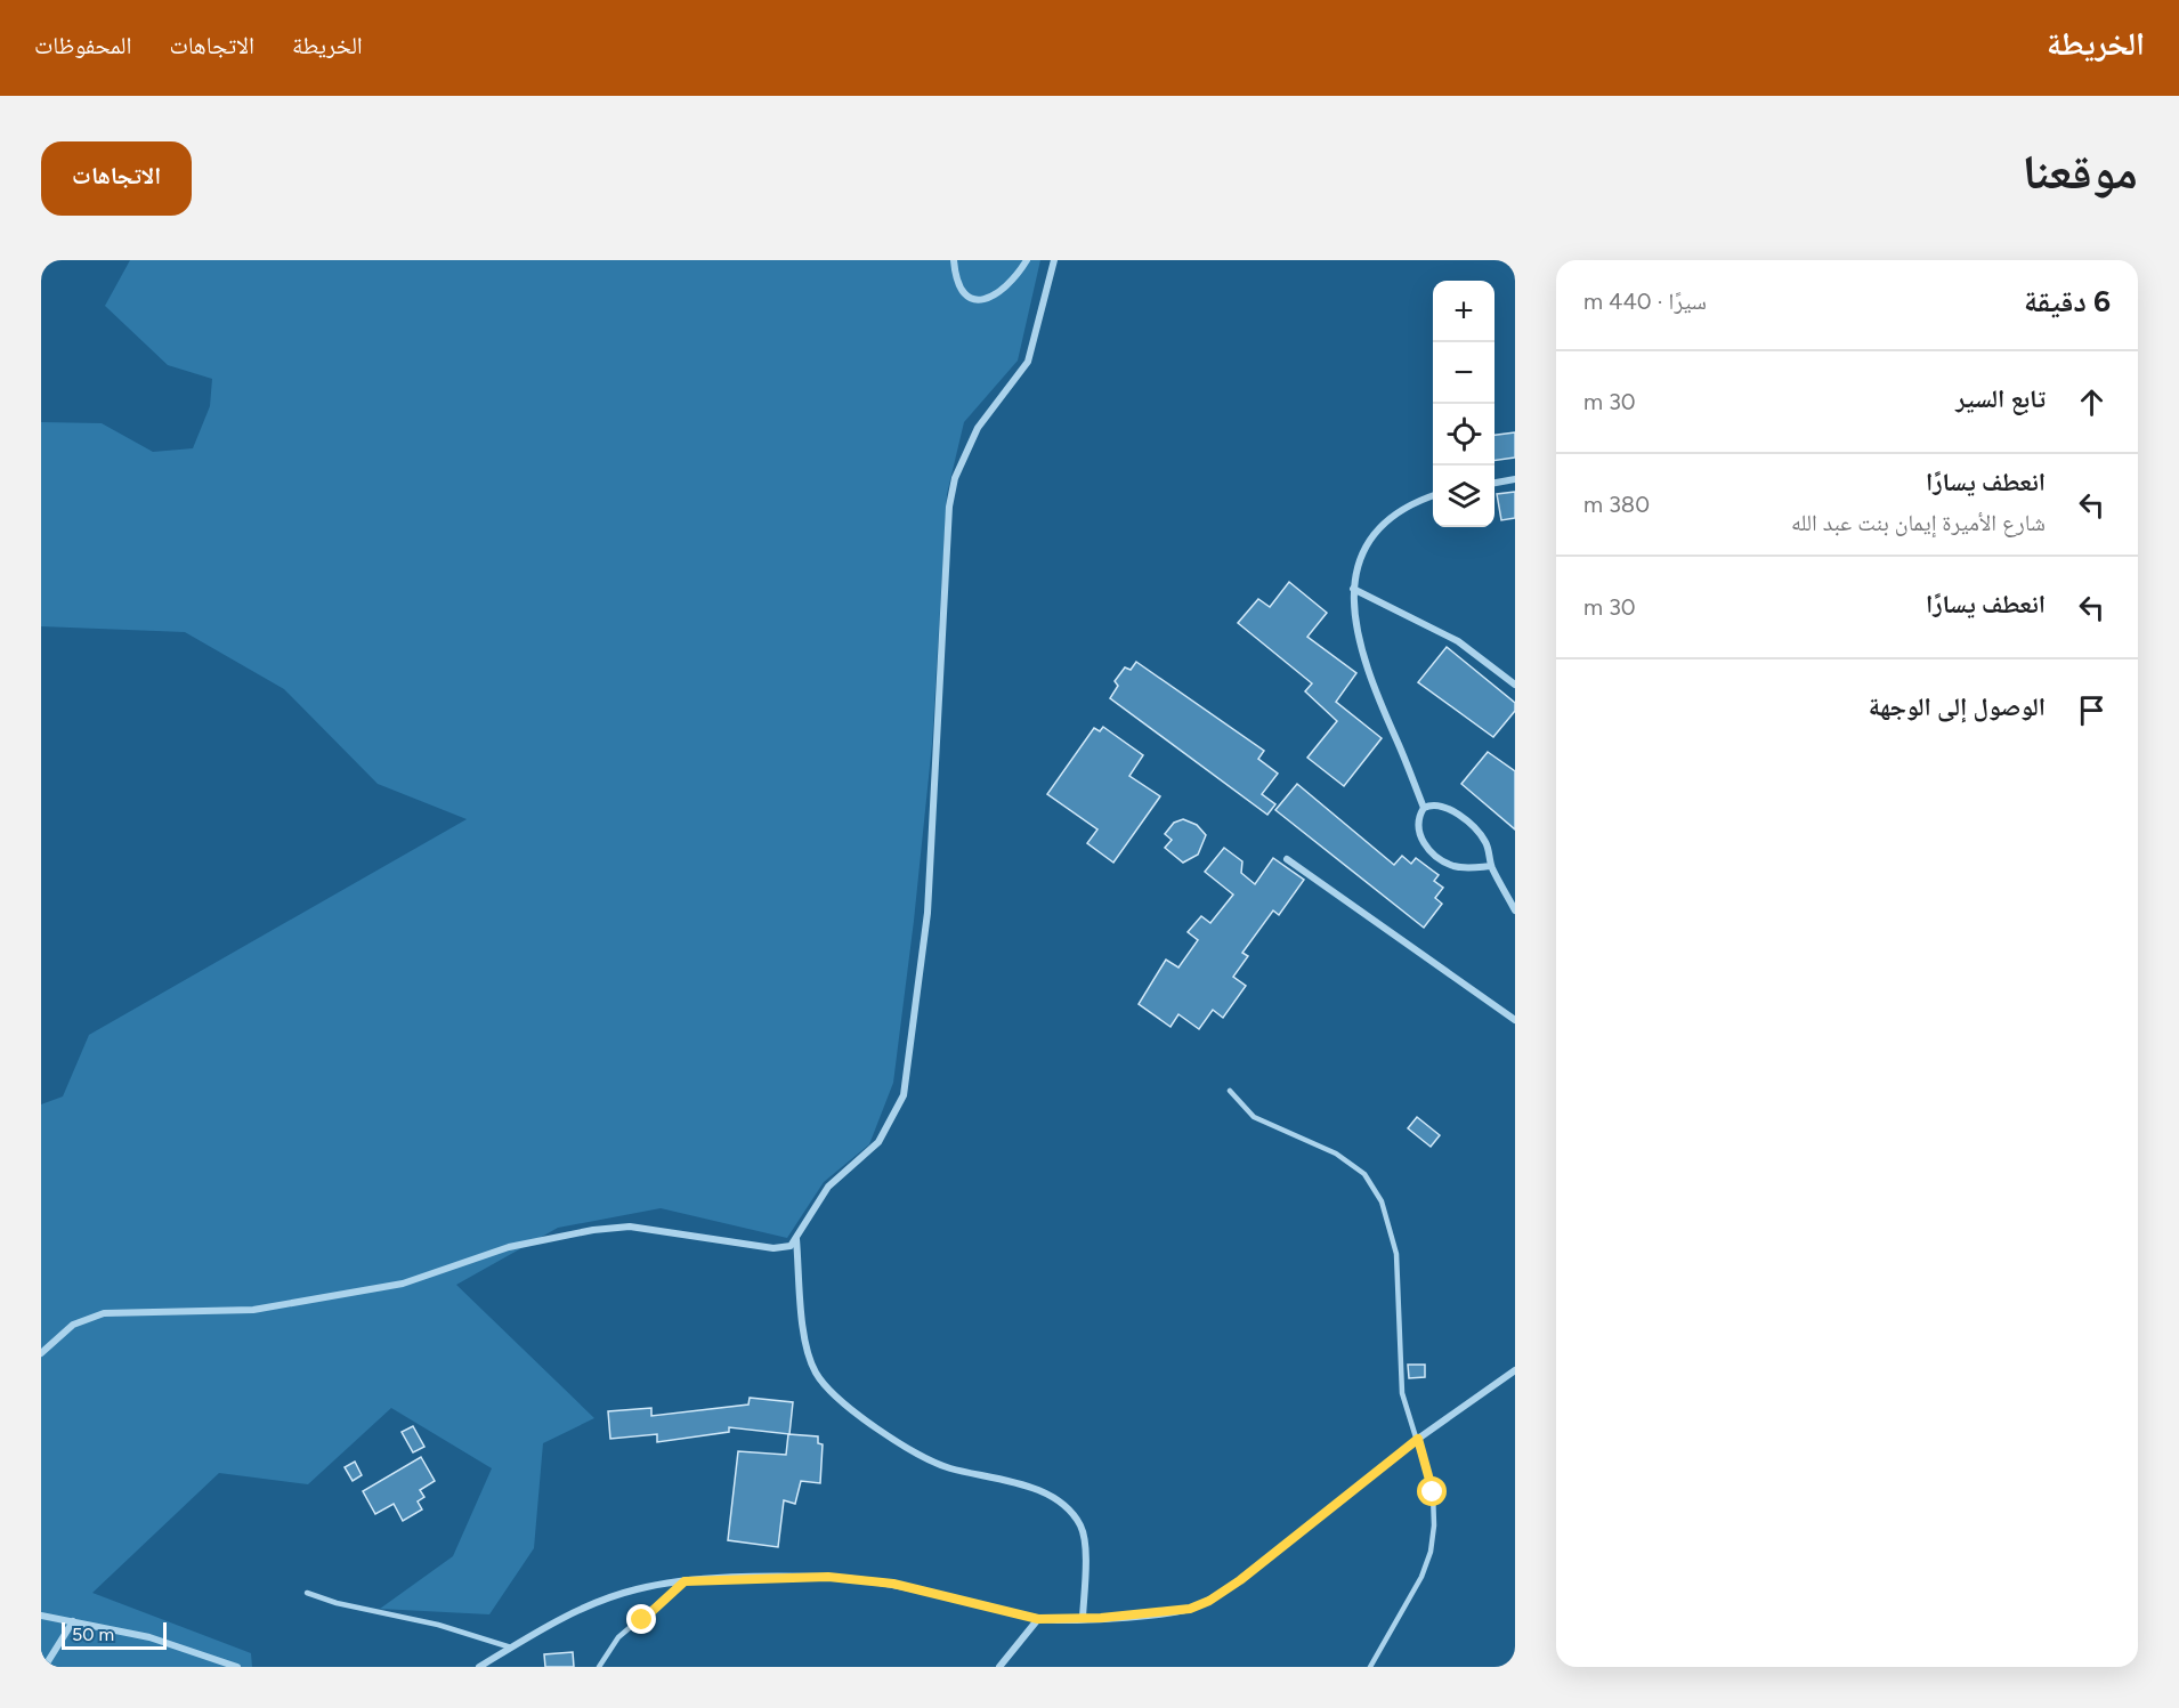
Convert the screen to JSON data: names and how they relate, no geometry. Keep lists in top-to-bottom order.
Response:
{
  "scale_bar": "50 m",
  "page": {
    "header": "الخريطة",
    "nav": ["الخريطة", "الاتجاهات", "المحفوظات"],
    "title": "موقعنا",
    "buttons": "الاتجاهات",
    "heading": ["6 دقيقة", "سيرًا · 440 m"],
    "map_buttons": ["+", "−"],
    "list": [
      ["تابع السير", "30 m"],
      ["انعطف يسارًا", "شارع الأميرة إيمان بنت عبد الله", "380 m"],
      ["انعطف يسارًا", "30 m"],
      "الوصول إلى الوجهة"
    ],
    "scale": "50 m"
  }
}
